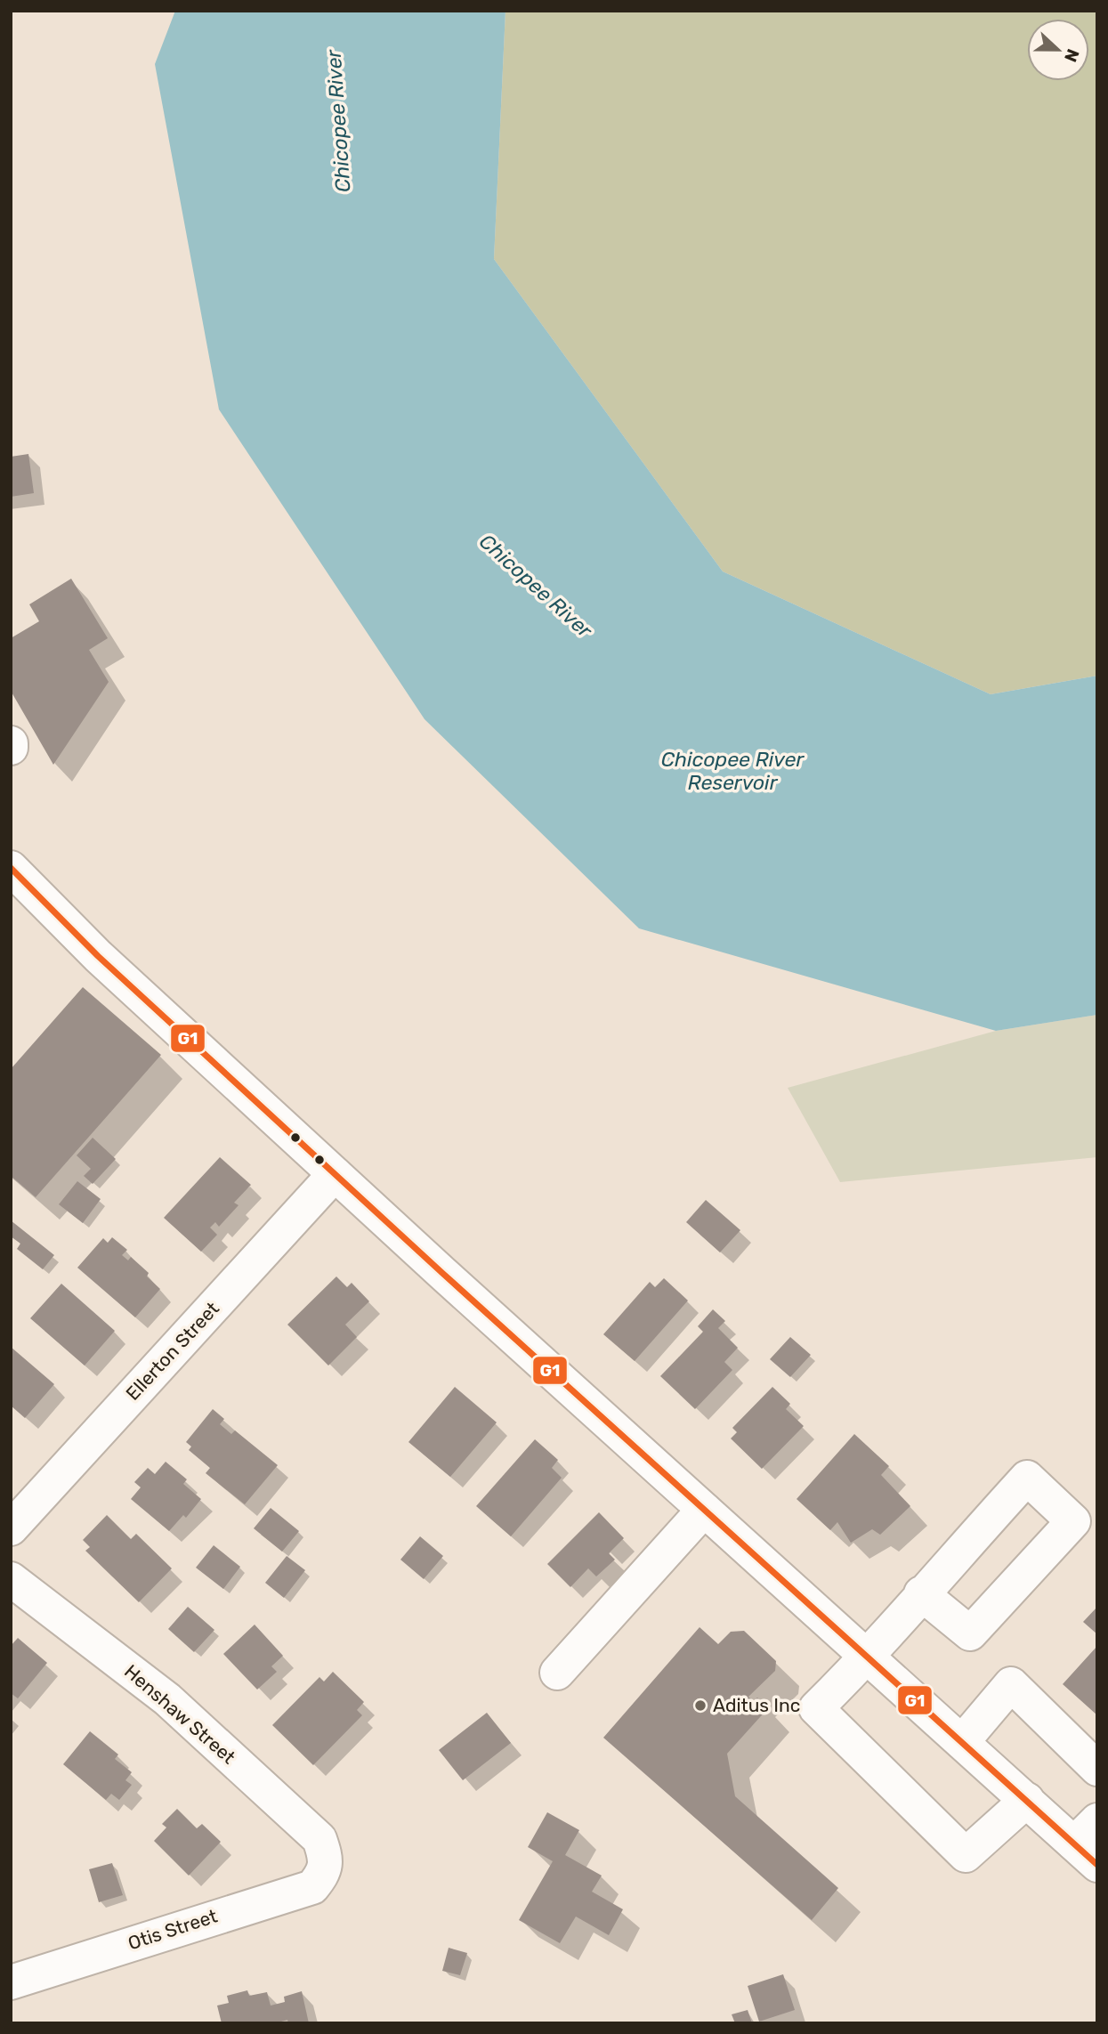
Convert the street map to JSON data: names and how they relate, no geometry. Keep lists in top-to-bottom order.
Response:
{
  "streets": {
    "main road": ["Ellerton Street", "Henshaw Street", "Otis Street"]
  },
  "crossings": [
    ["Henshaw Street", "Otis Street"]
  ],
  "water": ["Chicopee River", "Chicopee River Reservoir"],
  "places": ["Aditus Inc"],
  "lines": ["transit line G1"],
  "north": "right"
}
